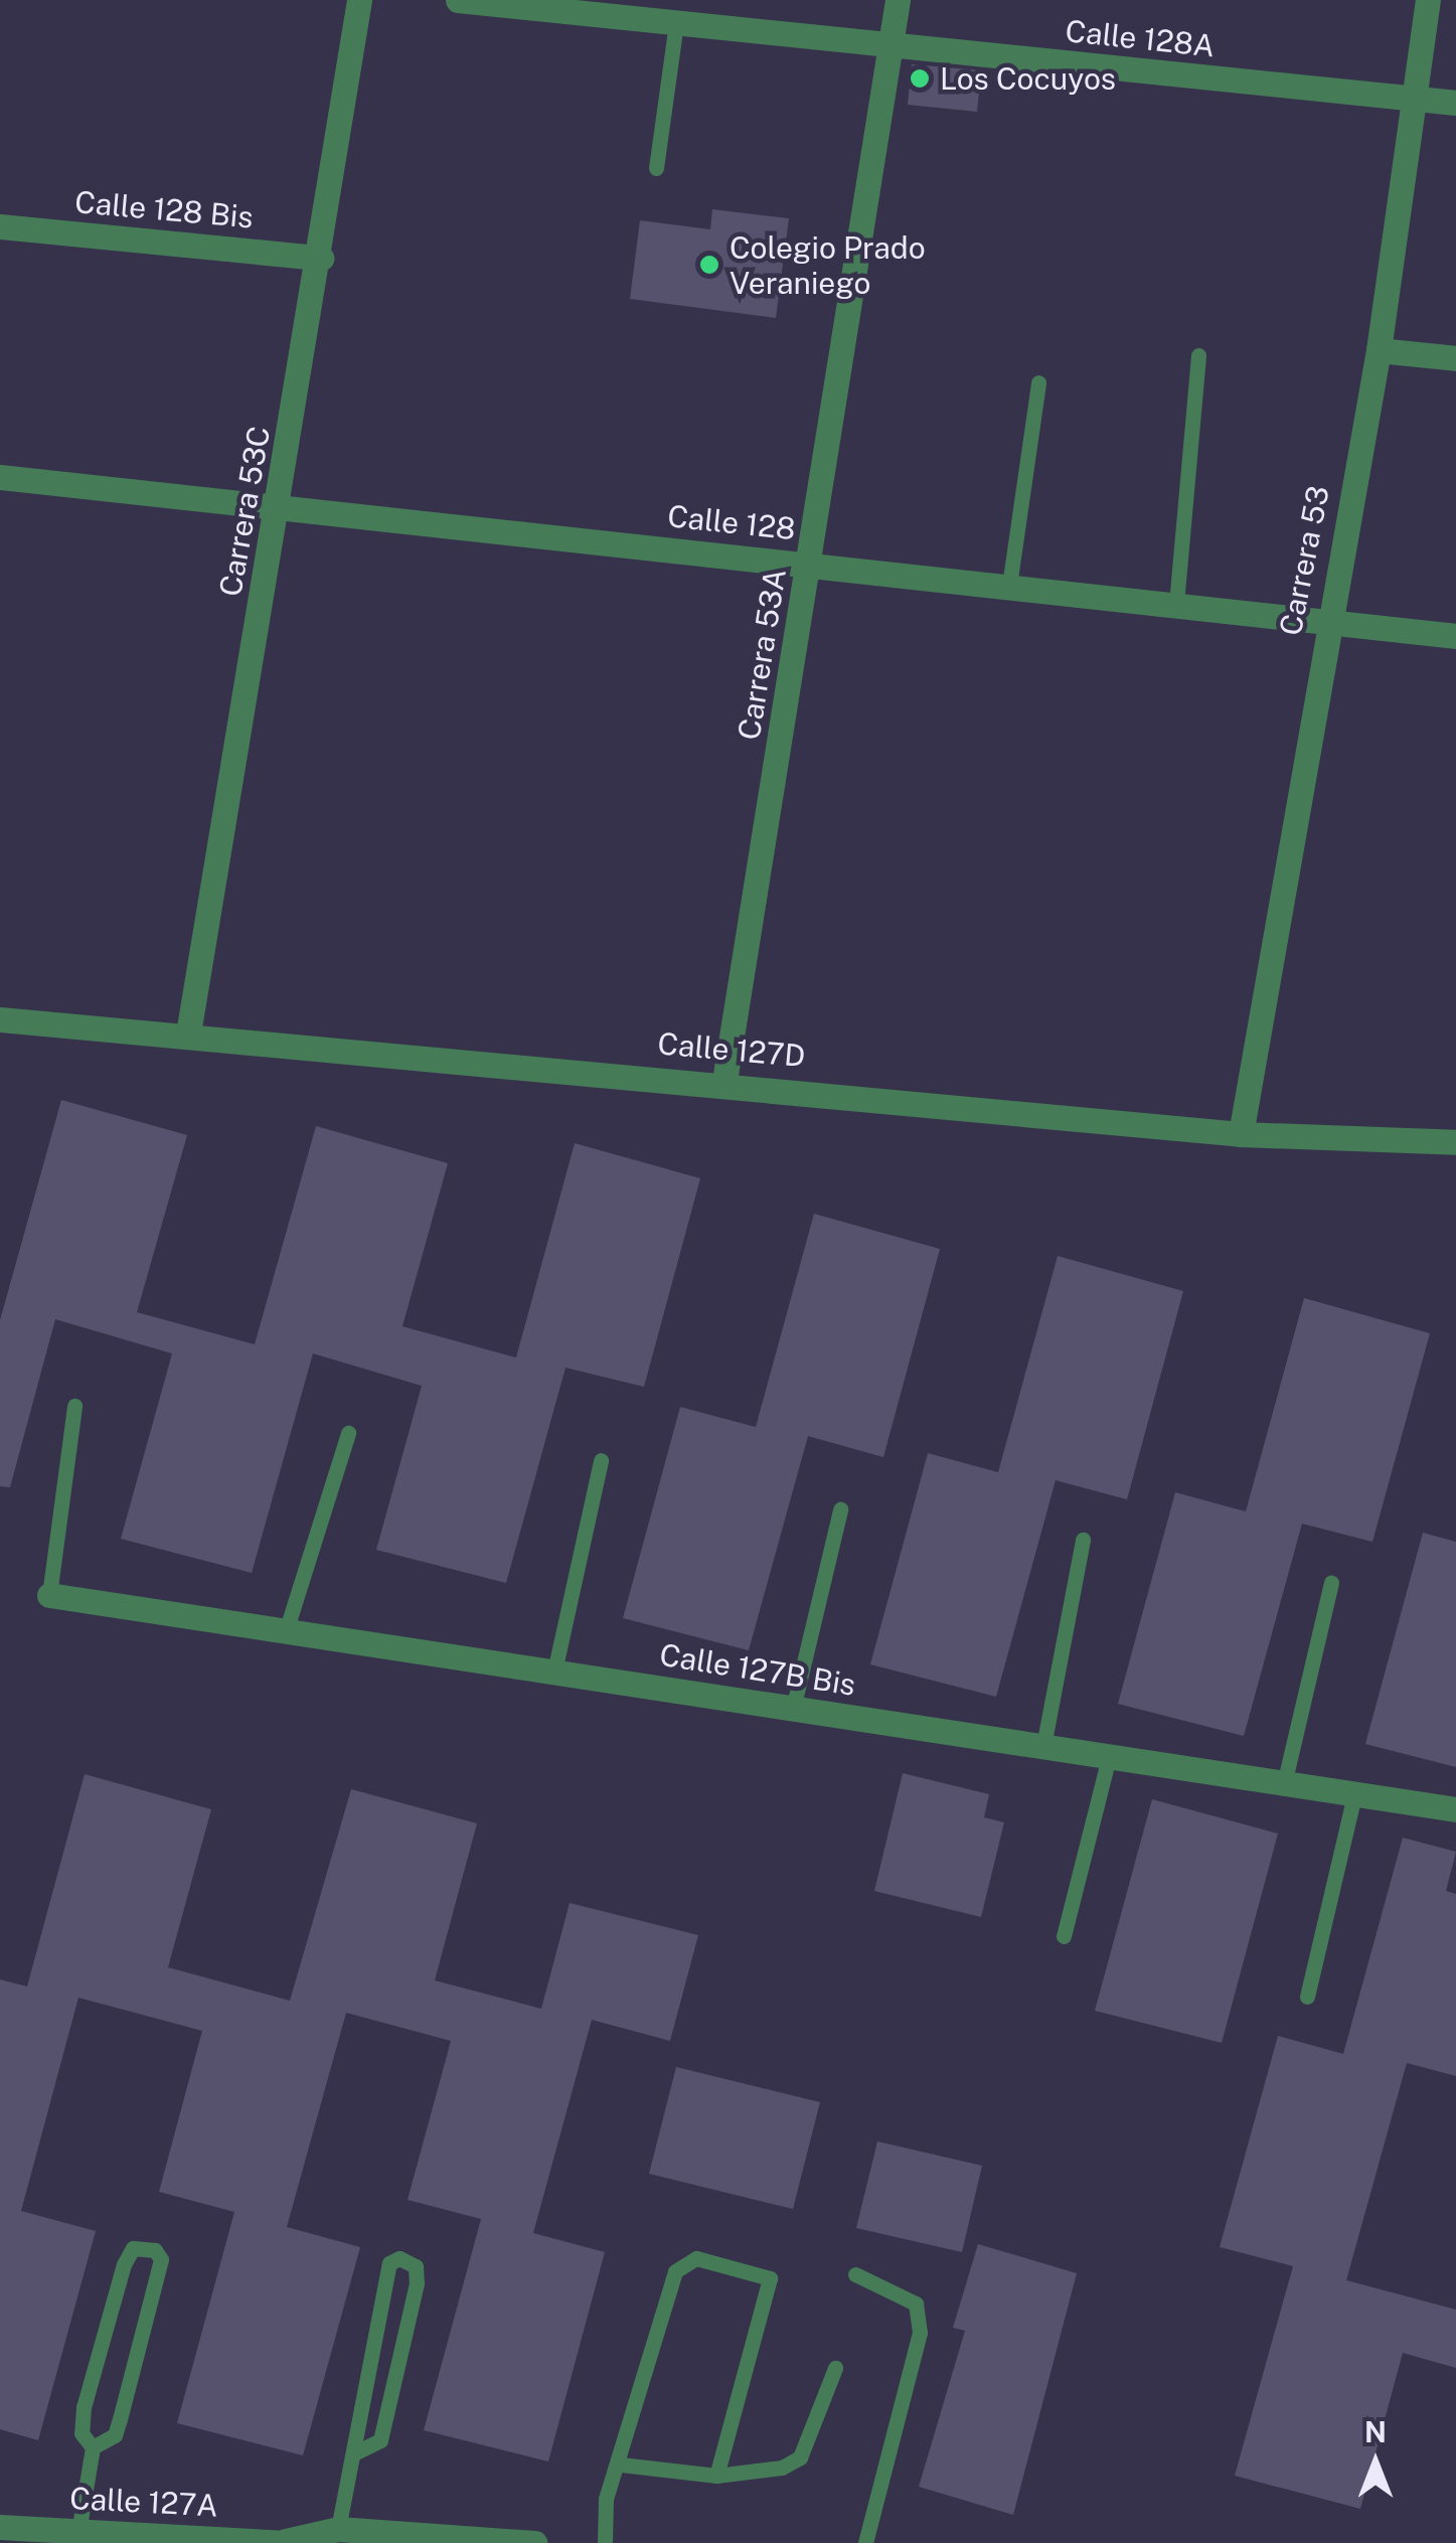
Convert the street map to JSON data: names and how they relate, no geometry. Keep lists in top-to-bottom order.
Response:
{
  "streets": {
    "street": [
      "Calle 128A",
      "Calle 128 Bis",
      "Carrera 53C",
      "Calle 128",
      "Carrera 53",
      "Carrera 53A",
      "Calle 127D",
      "Calle 127B Bis",
      "Calle 127A"
    ]
  },
  "crossings": [
    ["Calle 128A", "Carrera 53"],
    ["Calle 128A", "Carrera 53A"],
    ["Calle 128 Bis", "Carrera 53C"],
    ["Carrera 53C", "Calle 128"],
    ["Carrera 53C", "Calle 127D"],
    ["Calle 128", "Carrera 53"],
    ["Calle 128", "Carrera 53A"],
    ["Carrera 53", "Calle 127D"],
    ["Carrera 53A", "Calle 127D"]
  ],
  "places": ["Los Cocuyos", "Colegio Prado Veraniego"],
  "north": "top"
}
